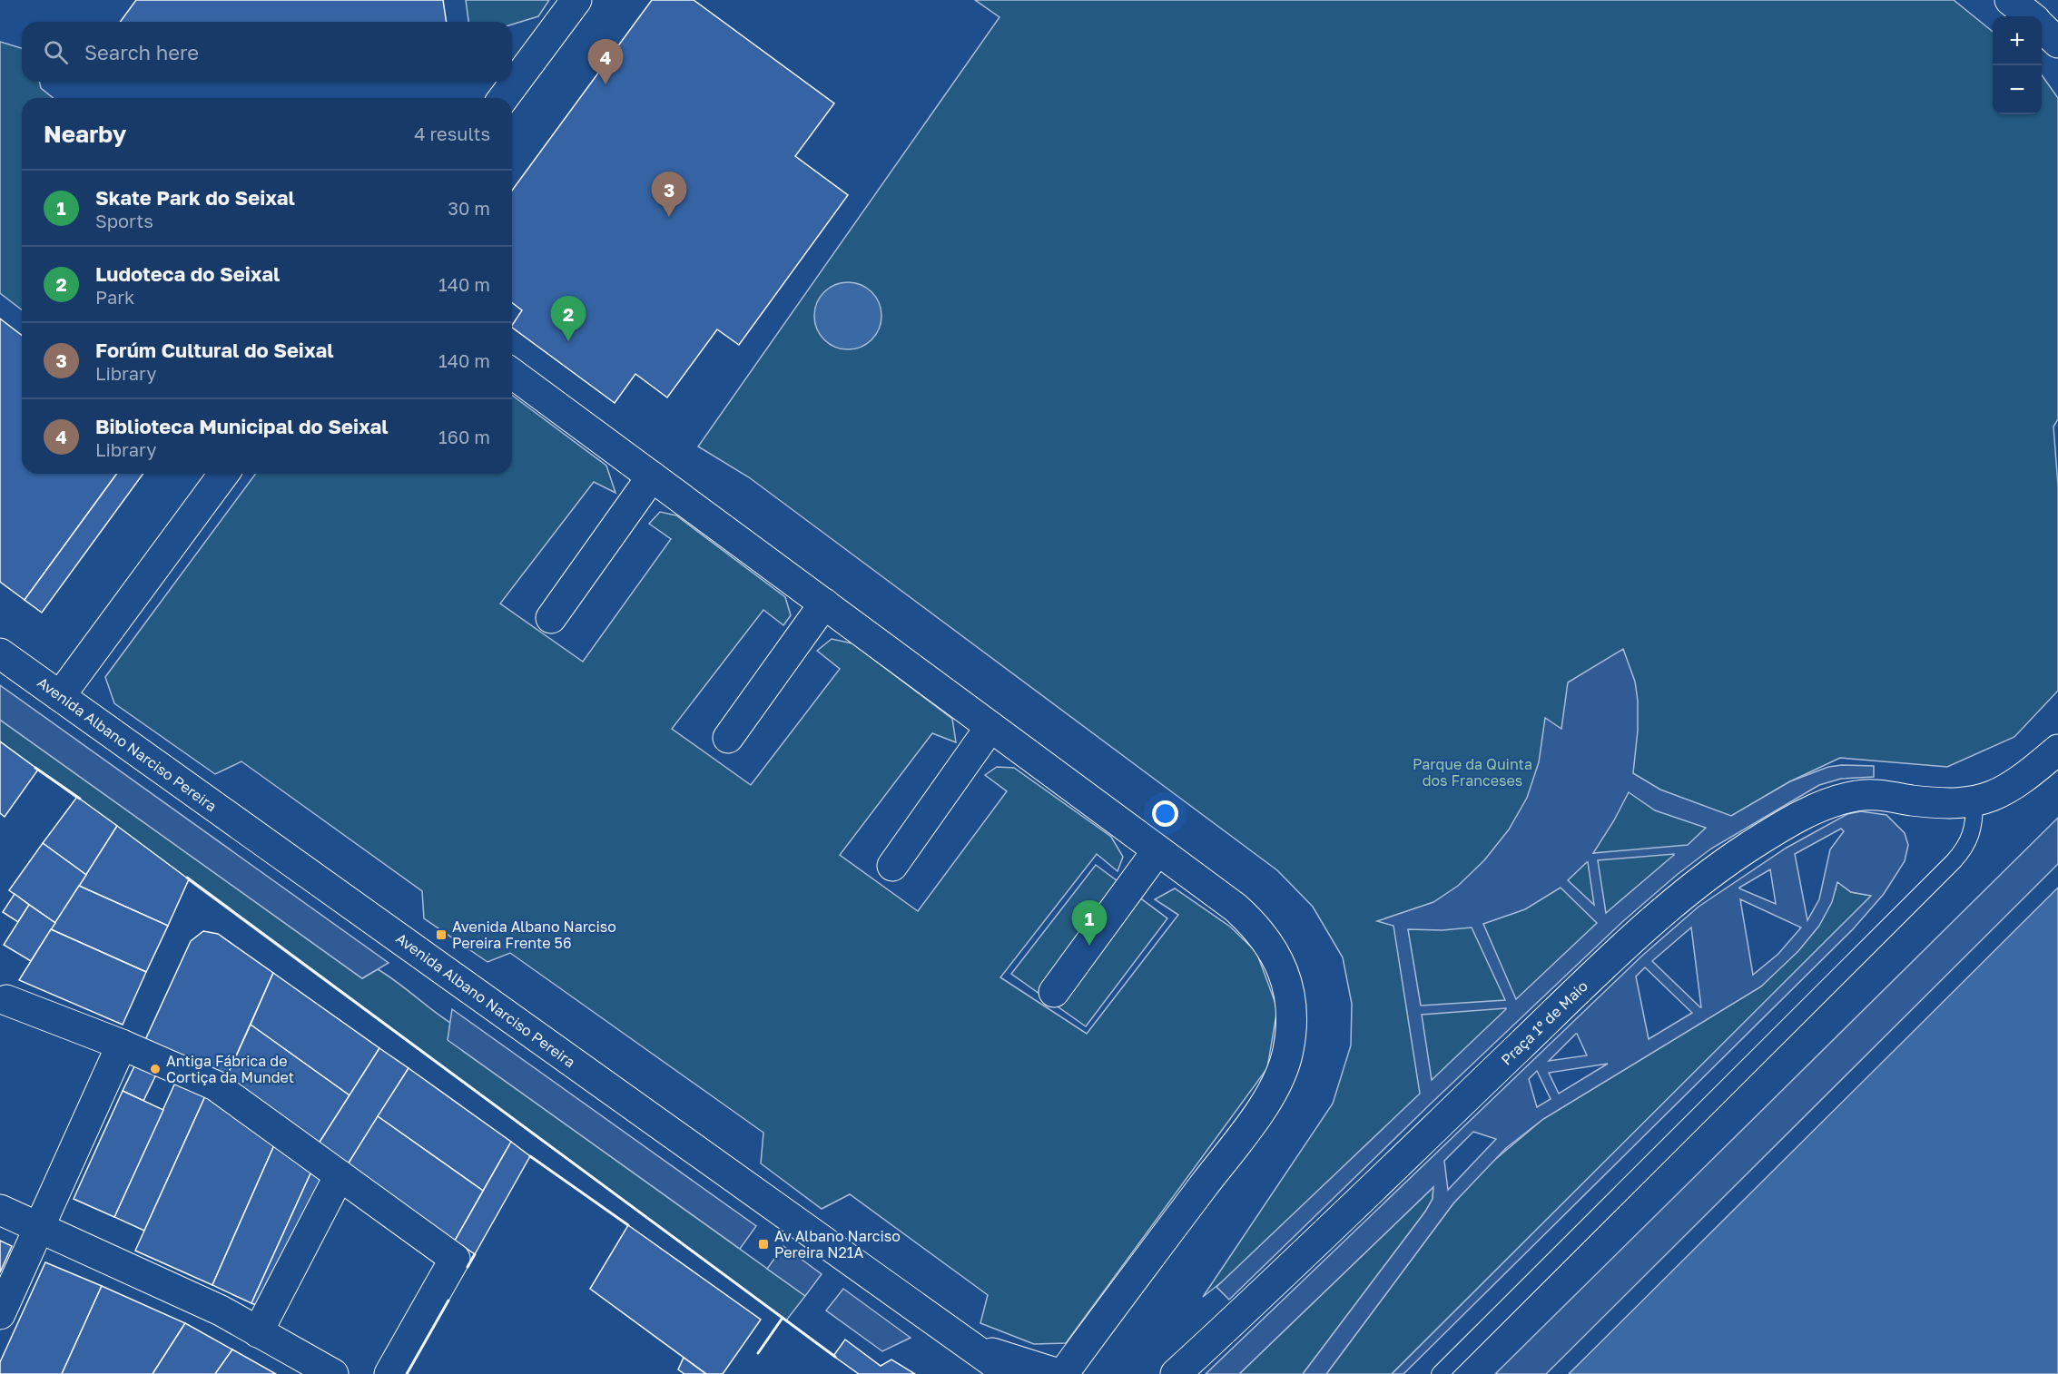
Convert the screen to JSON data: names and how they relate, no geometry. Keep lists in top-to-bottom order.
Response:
{
  "streets": {
    "street": ["Avenida Albano Narciso Pereira", "Praça 1º de Maio"]
  },
  "parks": ["Parque da Quinta dos Franceses"],
  "places": {
    "transit": ["Avenida Albano Narciso Pereira Frente 56", "Av Albano Narciso Pereira N21A"],
    "other": ["Antiga Fábrica de Cortiça da Mundet"]
  },
  "page": {
    "map_buttons": ["+", "−"],
    "search": "Search here",
    "pins": [
      "4",
      "3",
      "2",
      "1"
    ],
    "heading": ["Nearby", "4 results"],
    "list": [
      {
        "mark": "1",
        "name": "Skate Park do Seixal",
        "note": "Sports",
        "value": "30 m"
      },
      {
        "mark": "2",
        "name": "Ludoteca do Seixal",
        "note": "Park",
        "value": "140 m"
      },
      {
        "mark": "3",
        "name": "Forúm Cultural do Seixal",
        "note": "Library",
        "value": "140 m"
      },
      {
        "mark": "4",
        "name": "Biblioteca Municipal do Seixal",
        "note": "Library",
        "value": "160 m"
      }
    ]
  }
}
